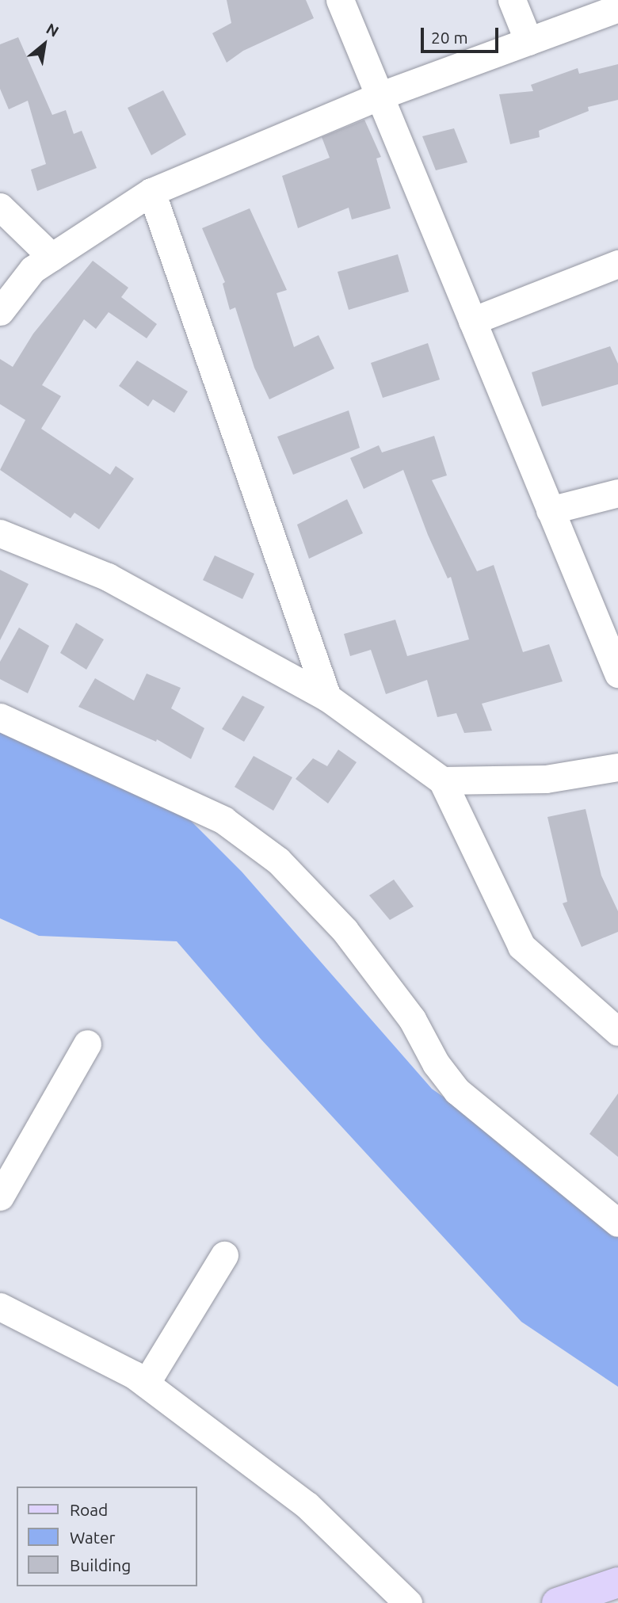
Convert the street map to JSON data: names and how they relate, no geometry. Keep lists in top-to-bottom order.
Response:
{
  "legend": ["Road", "Water", "Building"],
  "scale_bar": "20 m",
  "north": "top right"
}
